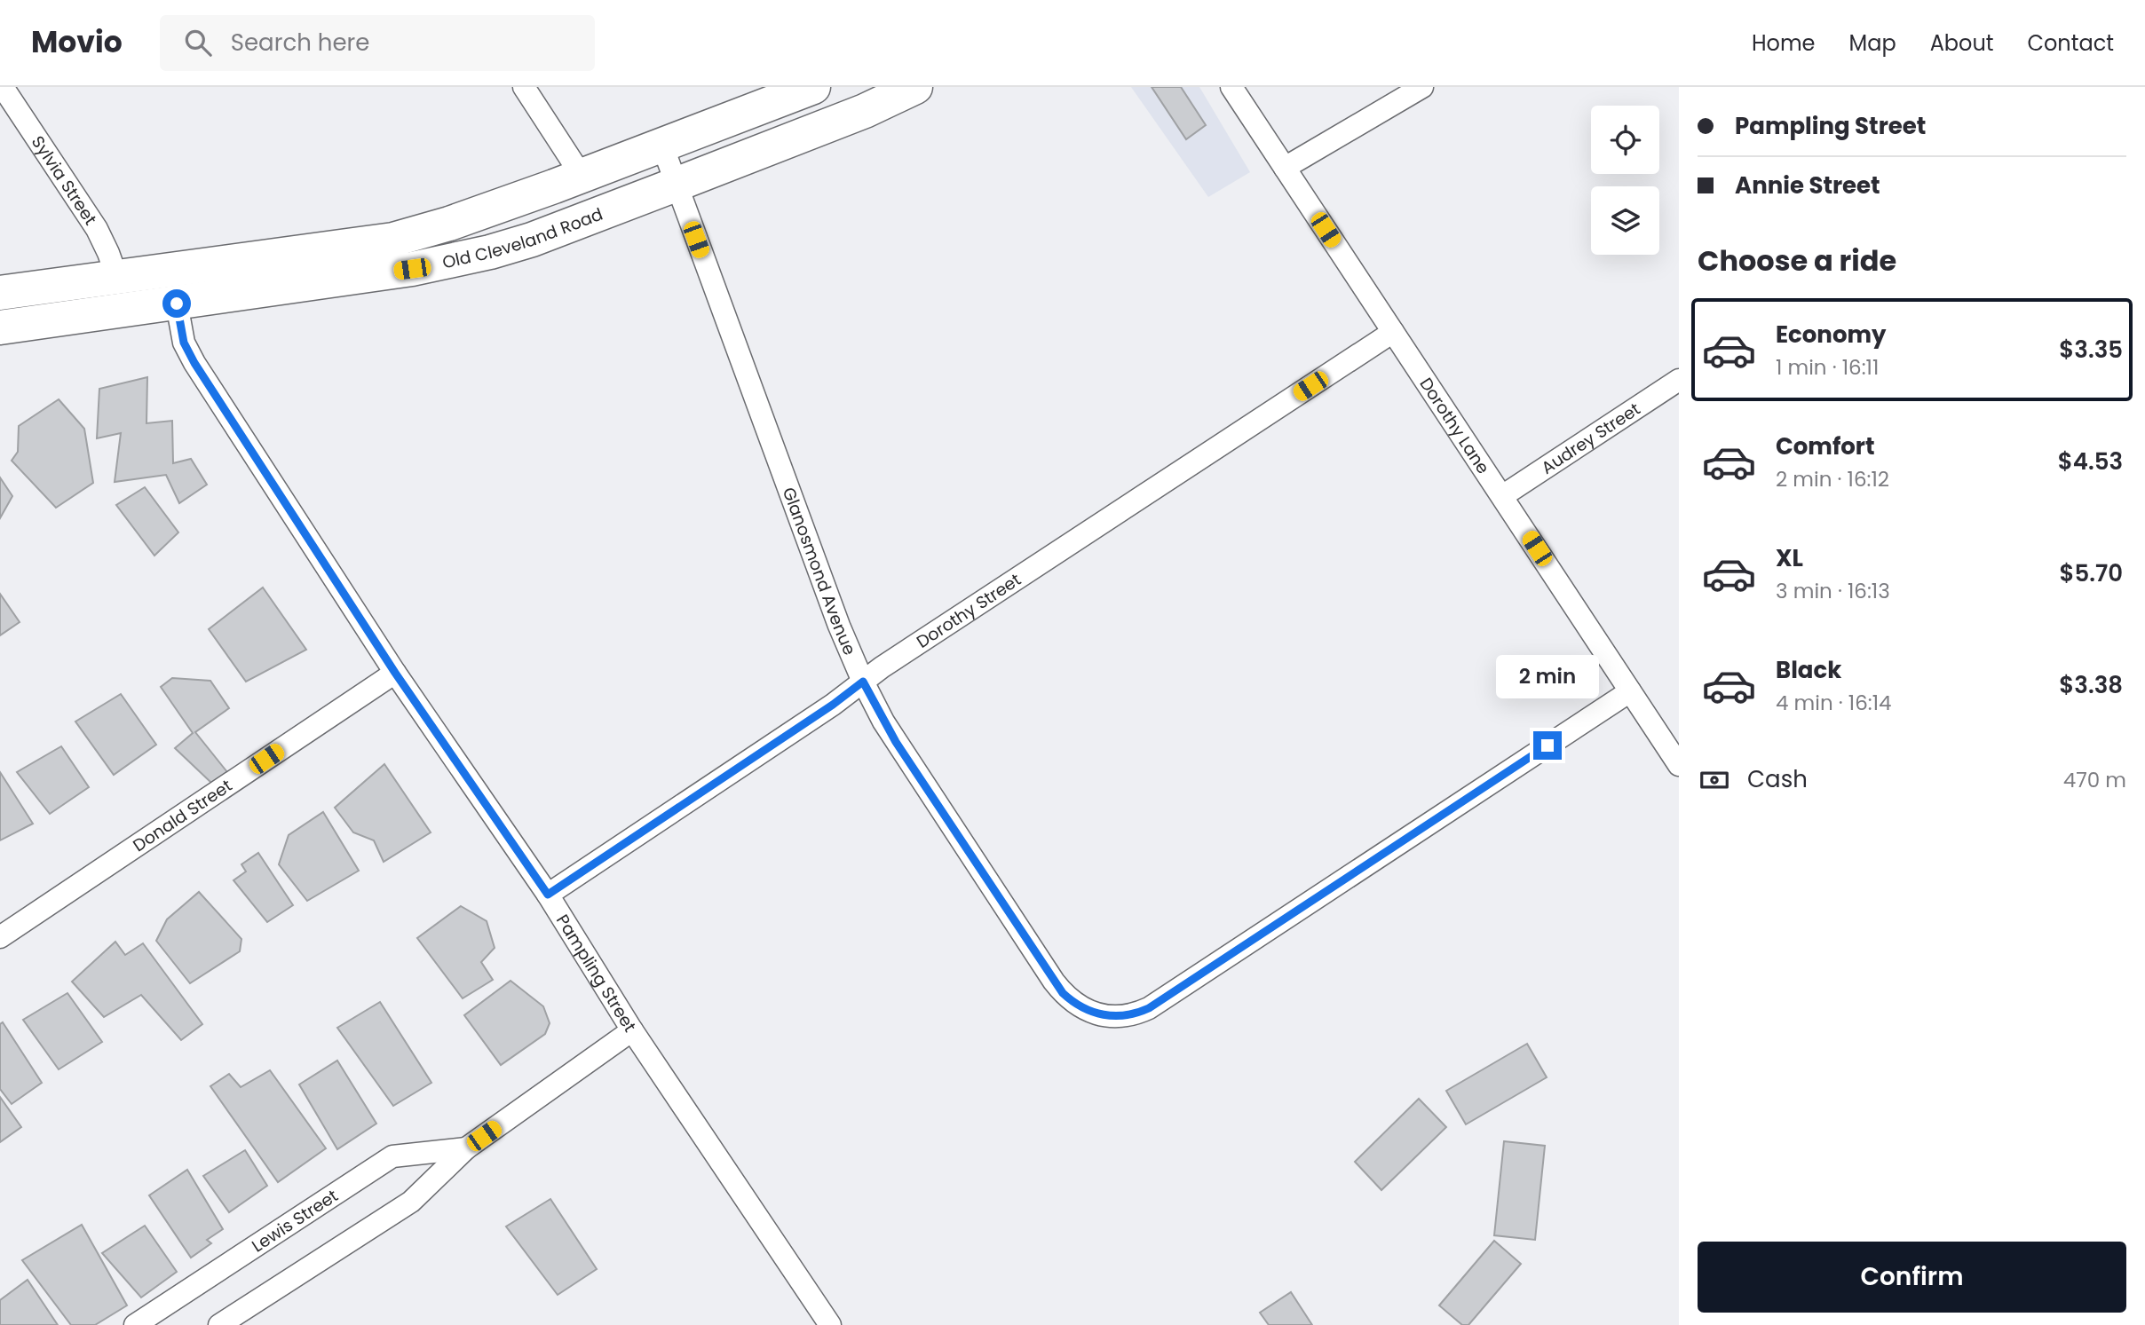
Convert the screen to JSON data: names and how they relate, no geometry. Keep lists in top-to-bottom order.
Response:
{
  "streets": {
    "highway": ["Old Cleveland Road"],
    "street": [
      "Sylvia Street",
      "Dorothy Lane",
      "Audrey Street",
      "Glanosmond Avenue",
      "Dorothy Street",
      "Donald Street",
      "Pampling Street",
      "Lewis Street"
    ]
  },
  "crossings": [
    ["Sylvia Street", "Old Cleveland Road"],
    ["Old Cleveland Road", "Glanosmond Avenue"],
    ["Old Cleveland Road", "Pampling Street"],
    ["Dorothy Lane", "Audrey Street"],
    ["Dorothy Lane", "Glanosmond Avenue"],
    ["Dorothy Lane", "Dorothy Street"],
    ["Glanosmond Avenue", "Dorothy Street"],
    ["Dorothy Street", "Pampling Street"],
    ["Donald Street", "Pampling Street"],
    ["Pampling Street", "Lewis Street"]
  ],
  "page": {
    "header": "Movio",
    "search": "Search here",
    "nav": [
      "Home",
      "Map",
      "About",
      "Contact"
    ],
    "banner": ["Pampling Street", "Annie Street"],
    "heading": "Choose a ride",
    "list": [
      {
        "name": "Economy",
        "note": "1 min · 16:11",
        "value": "$3.35"
      },
      {
        "name": "Comfort",
        "note": "2 min · 16:12",
        "value": "$4.53"
      },
      {
        "name": "XL",
        "note": "3 min · 16:13",
        "value": "$5.70"
      },
      {
        "name": "Black",
        "note": "4 min · 16:14",
        "value": "$3.38"
      }
    ],
    "bubble": "2 min",
    "pay": ["Cash", "470 m"],
    "buttons": "Confirm"
  }
}
